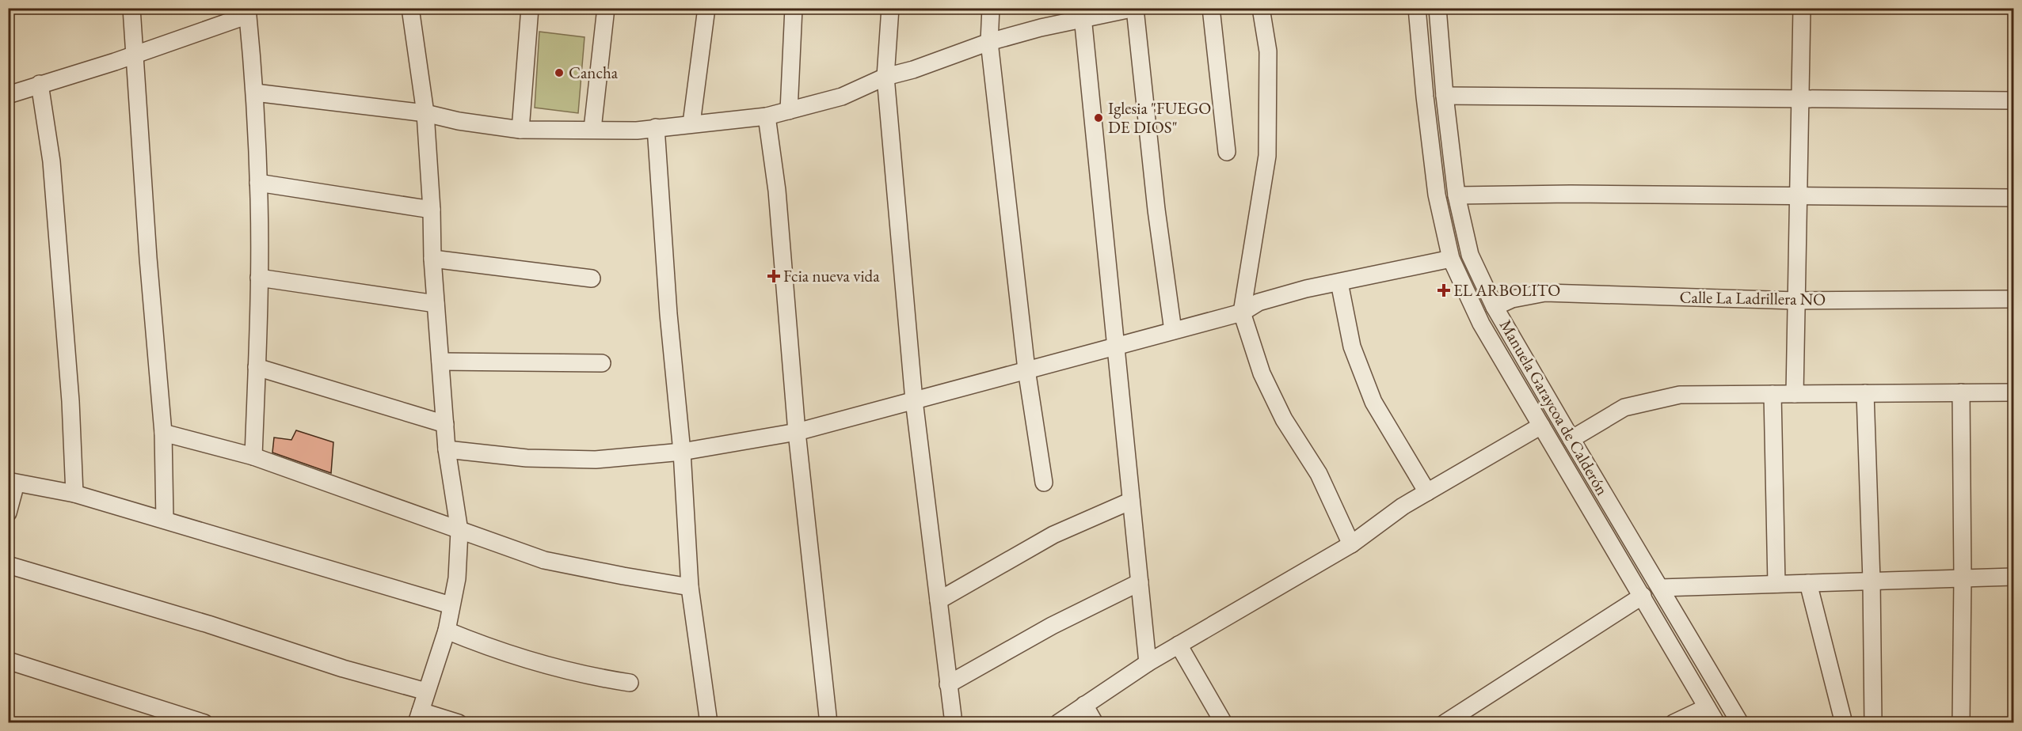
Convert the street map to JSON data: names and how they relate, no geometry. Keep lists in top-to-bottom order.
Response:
{
  "streets": {
    "street": ["Calle La Ladrillera NO", "Manuela Garaycoa de Calderón"]
  },
  "crossings": [
    ["Calle La Ladrillera NO", "Manuela Garaycoa de Calderón"]
  ],
  "places": {
    "other": ["Cancha", "Iglesia \"FUEGO DE DIOS\""],
    "health": ["Fcia nueva vida", "EL ARBOLITO"]
  }
}
